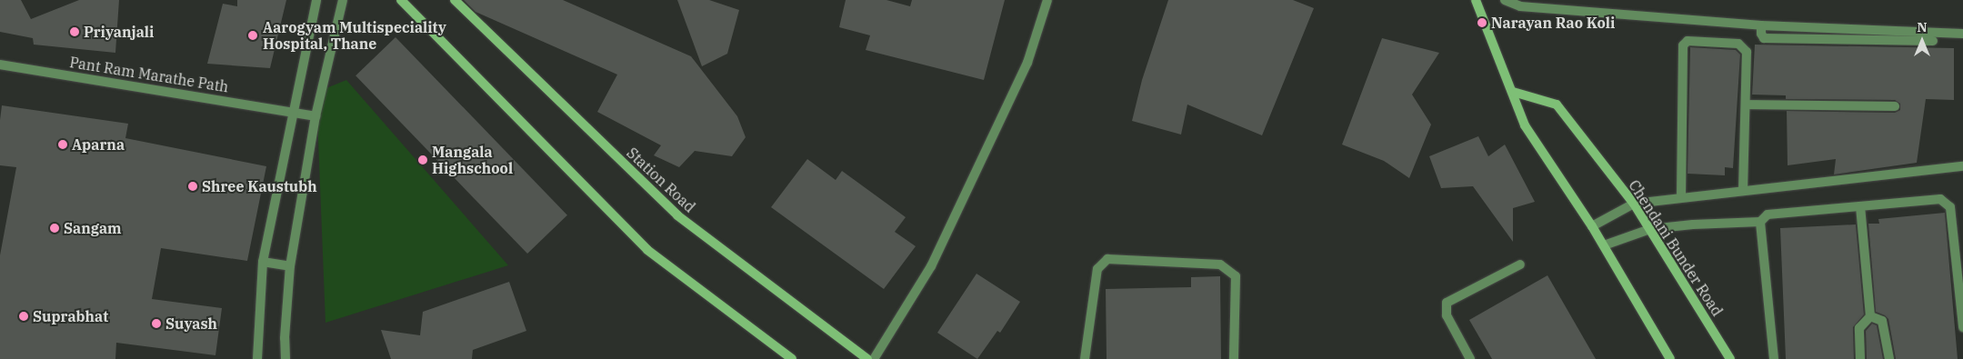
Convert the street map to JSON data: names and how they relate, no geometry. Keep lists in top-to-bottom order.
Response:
{
  "streets": {
    "main road": ["Station Road", "Chendani Bunder Road"],
    "street": ["Pant Ram Marathe Path"]
  },
  "places": [
    "Narayan Rao Koli",
    "Priyanjali",
    "Aarogyam Multispeciality Hospital, Thane",
    "Aparna",
    "Mangala Highschool",
    "Shree Kaustubh",
    "Sangam",
    "Suprabhat",
    "Suyash"
  ],
  "north": "top"
}
